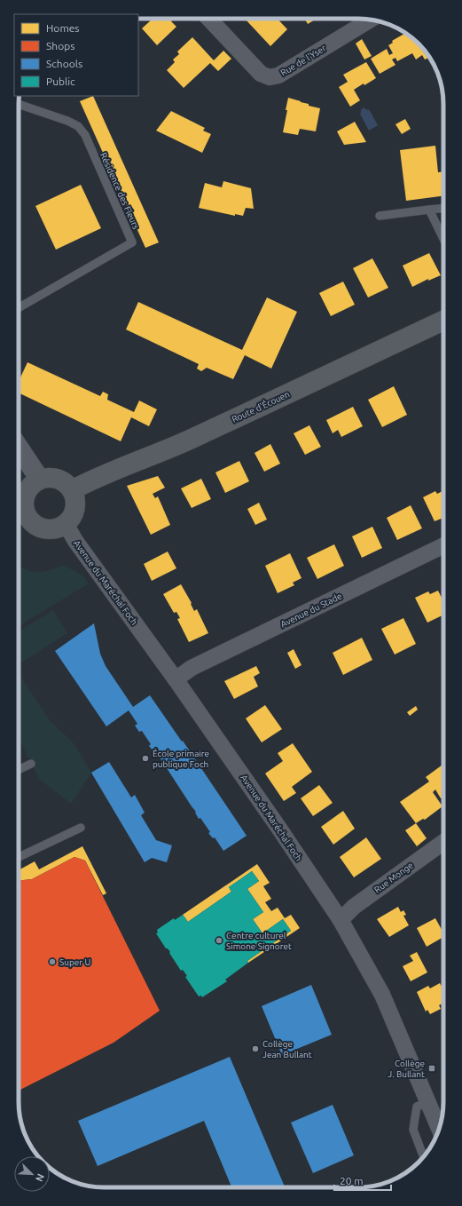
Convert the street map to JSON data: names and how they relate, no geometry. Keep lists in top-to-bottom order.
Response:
{
  "streets": {
    "main road": ["Route d'Écouen"],
    "street": [
      "Rue de l'Yser",
      "Avenue du Maréchal Foch",
      "Avenue du Stade",
      "Rue Monge"
    ],
    "lane": ["Résidence des Fleurs"]
  },
  "crossings": [
    ["Route d'Écouen", "Avenue du Maréchal Foch"],
    ["Avenue du Maréchal Foch", "Avenue du Stade"],
    ["Avenue du Maréchal Foch", "Rue Monge"]
  ],
  "places": {
    "other": [
      "École primaire publique Foch",
      "Centre culturel Simone Signoret",
      "Super U",
      "Collège Jean Bullant"
    ],
    "transit": ["Collège J. Bullant"]
  },
  "legend": [
    "Homes",
    "Shops",
    "Schools",
    "Public"
  ],
  "scale_bar": "20 m",
  "north": "bottom right"
}
